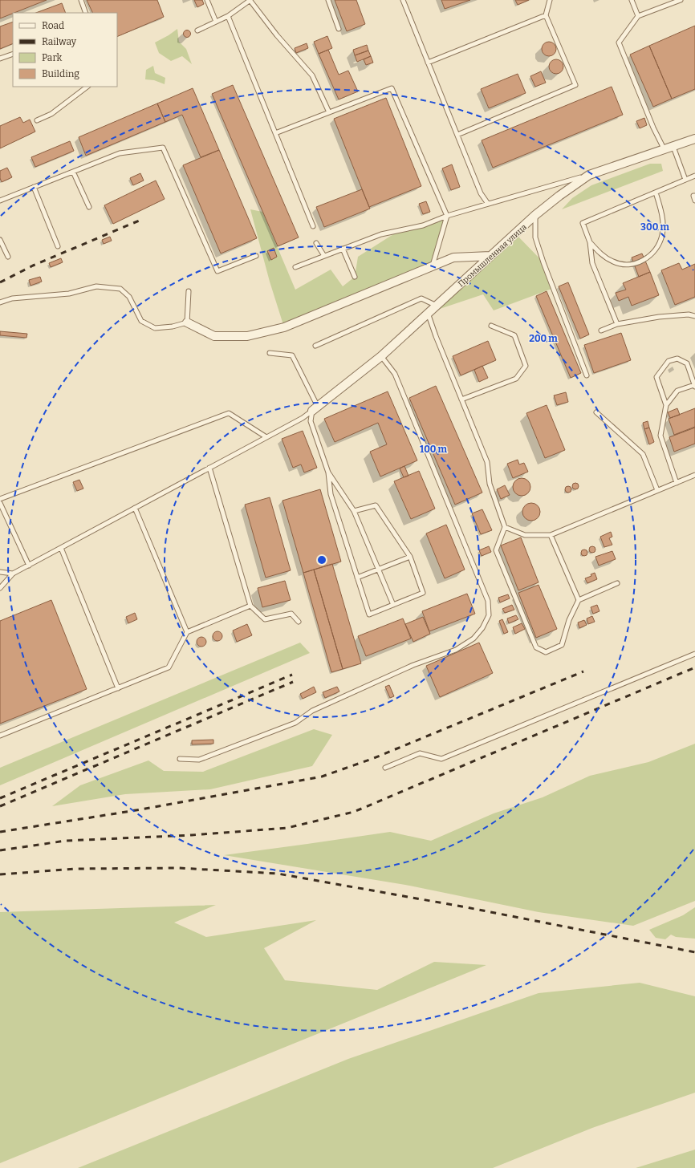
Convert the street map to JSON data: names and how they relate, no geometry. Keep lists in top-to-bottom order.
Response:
{
  "streets": {
    "street": ["Промышленная улица"]
  },
  "legend": [
    "Road",
    "Railway",
    "Park",
    "Building"
  ],
  "rings": ["300 m", "200 m", "100 m"]
}
